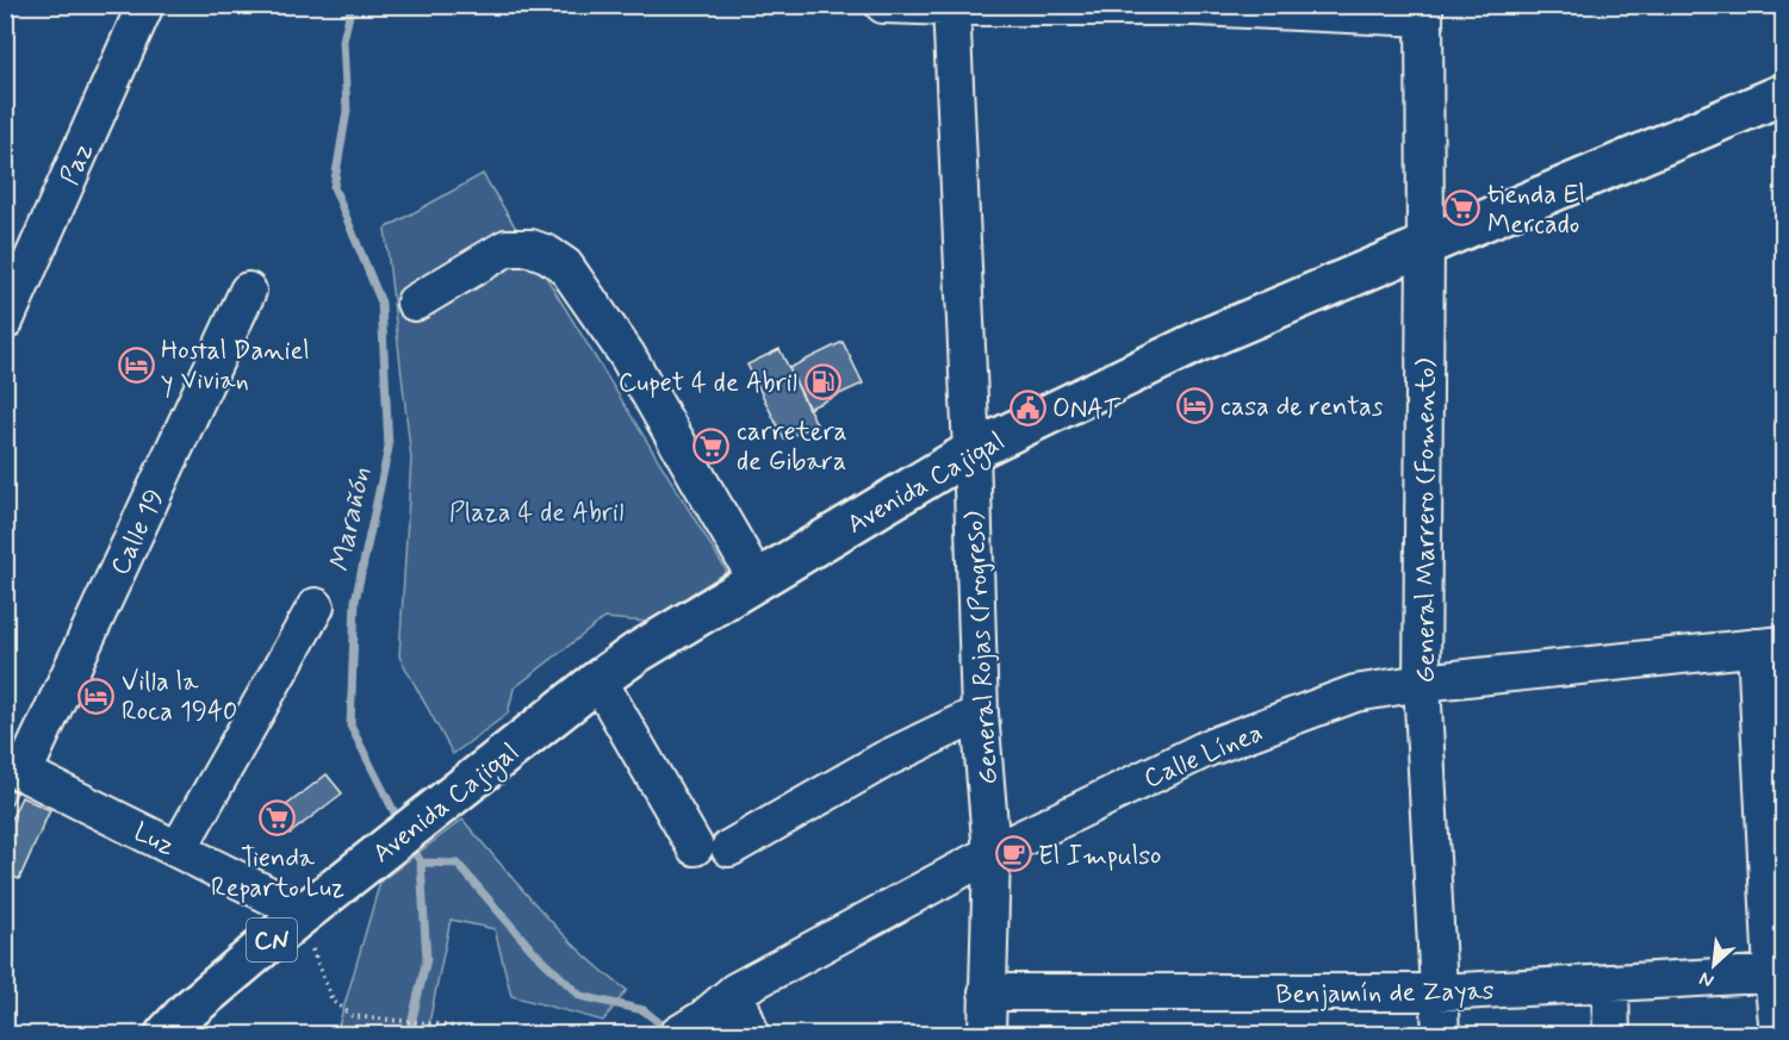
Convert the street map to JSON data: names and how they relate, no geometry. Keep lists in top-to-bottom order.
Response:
{
  "streets": {
    "main road": ["Avenida Cajigal", "CN"],
    "street": [
      "Paz",
      "General Marrero (Fomento)",
      "Calle 19",
      "General Rojas (Progreso)",
      "Calle Línea",
      "Luz",
      "Benjamín de Zayas"
    ]
  },
  "crossings": [
    ["Avenida Cajigal", "General Marrero (Fomento)"],
    ["Avenida Cajigal", "General Rojas (Progreso)"],
    ["Avenida Cajigal", "Luz"],
    ["General Marrero (Fomento)", "Calle Línea"],
    ["General Marrero (Fomento)", "Benjamín de Zayas"],
    ["Calle 19", "Luz"],
    ["General Rojas (Progreso)", "Calle Línea"],
    ["General Rojas (Progreso)", "Benjamín de Zayas"]
  ],
  "water": ["Marañón"],
  "parks": ["Plaza 4 de Abril"],
  "places": {
    "supermarket": ["tienda El Mercado", "carretera de Gibara", "Tienda Reparto Luz"],
    "hotel": ["Hostal Daniel y Vivian", "casa de rentas", "Villa la Roca 1940"],
    "fuel station": ["Cupet 4 de Abril"],
    "public building": ["ONAT"],
    "cafe": ["El Impulso"]
  },
  "north": "bottom left"
}
